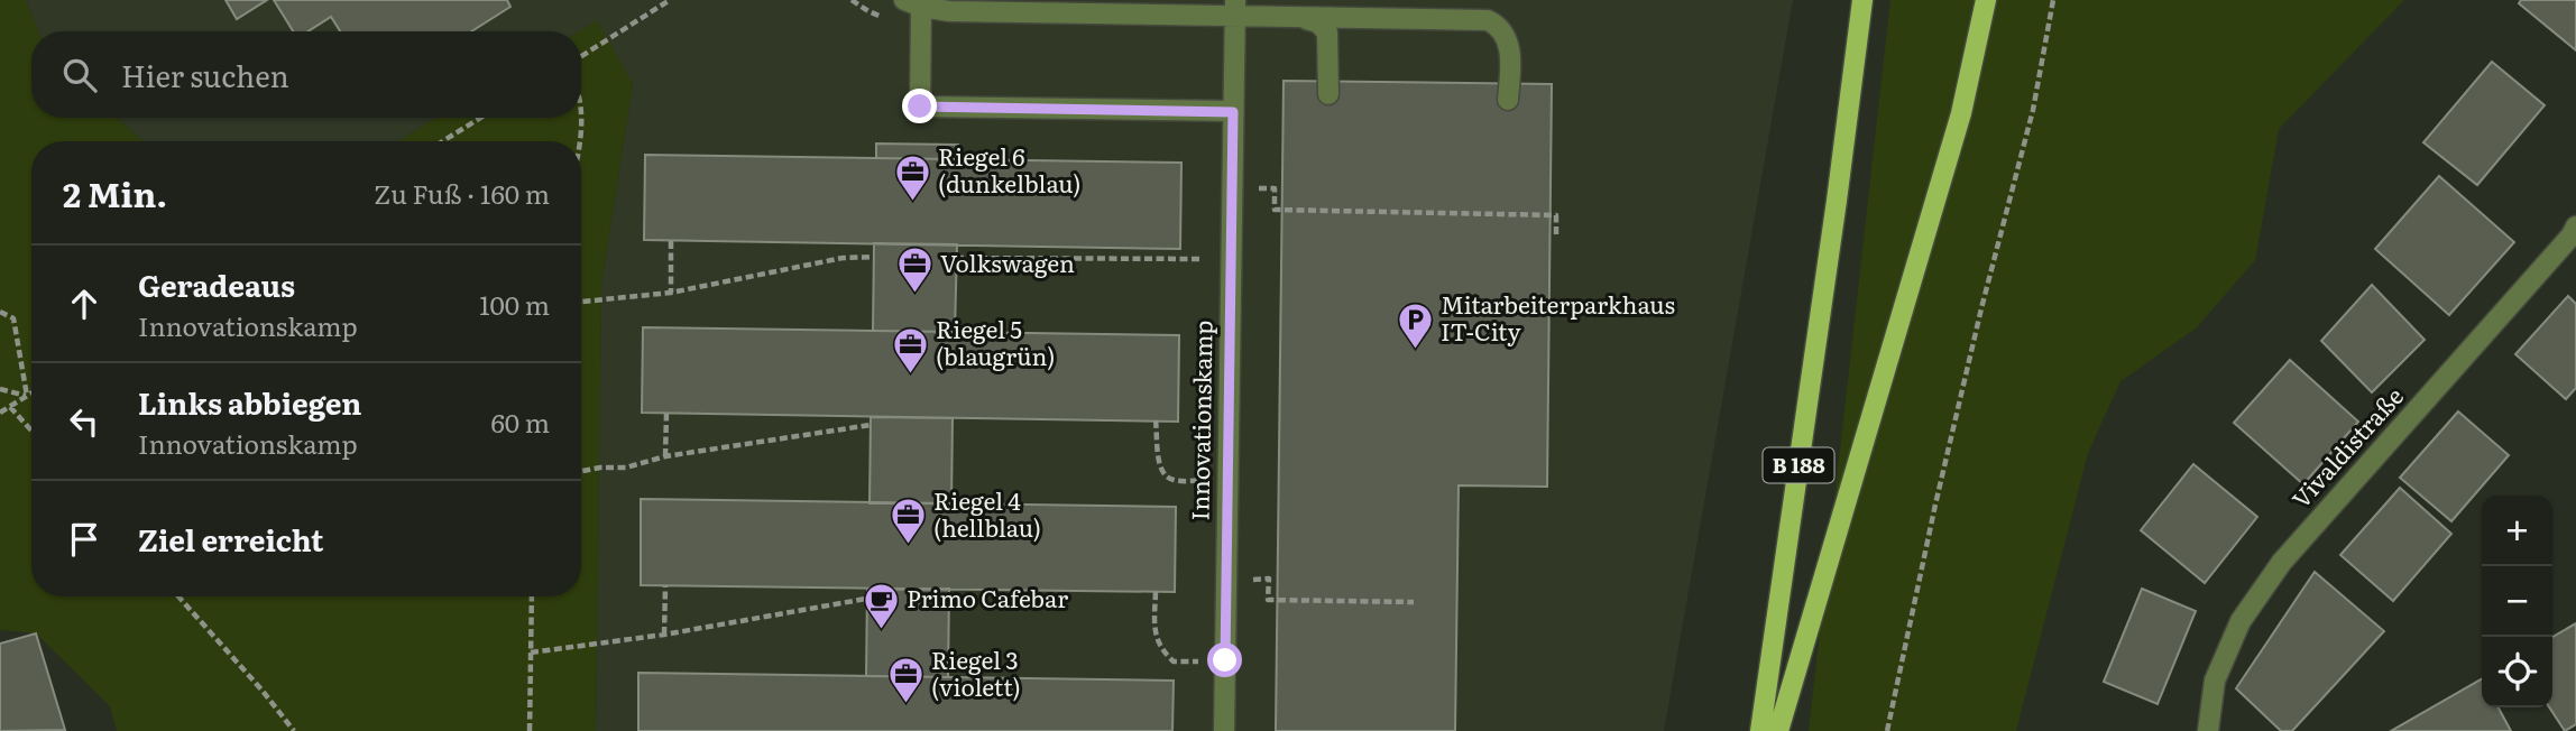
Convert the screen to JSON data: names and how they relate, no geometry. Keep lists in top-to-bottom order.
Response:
{
  "streets": {
    "main road": ["B 188"],
    "street": ["Innovationskamp", "Vivaldistraße"]
  },
  "places": {
    "office": [
      "Riegel 6 (dunkelblau)",
      "Volkswagen",
      "Riegel 5 (blaugrün)",
      "Riegel 4 (hellblau)",
      "Riegel 3 (violett)"
    ],
    "parking": ["Mitarbeiterparkhaus IT-City"],
    "cafe": ["Primo Cafebar"]
  },
  "page": {
    "search": "Hier suchen",
    "heading": ["2 Min.", "Zu Fuß · 160 m"],
    "list": [
      ["Geradeaus", "Innovationskamp", "100 m"],
      ["Links abbiegen", "Innovationskamp", "60 m"],
      "Ziel erreicht"
    ],
    "map_buttons": ["+", "−"]
  }
}
